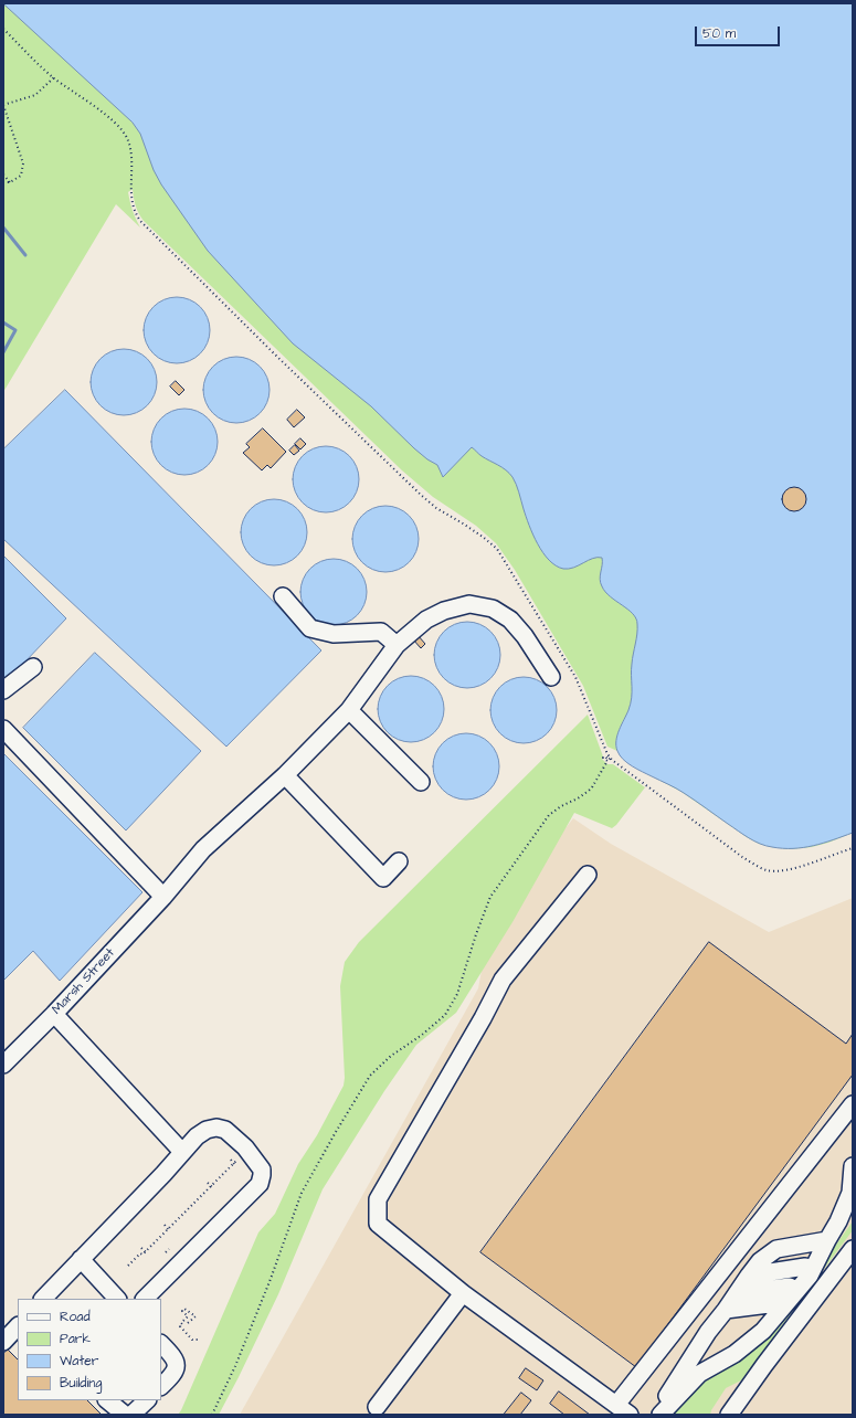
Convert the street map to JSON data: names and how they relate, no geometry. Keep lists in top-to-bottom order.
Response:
{
  "streets": {
    "street": ["Marsh Street"]
  },
  "legend": [
    "Road",
    "Park",
    "Water",
    "Building"
  ],
  "scale_bar": "50 m"
}
